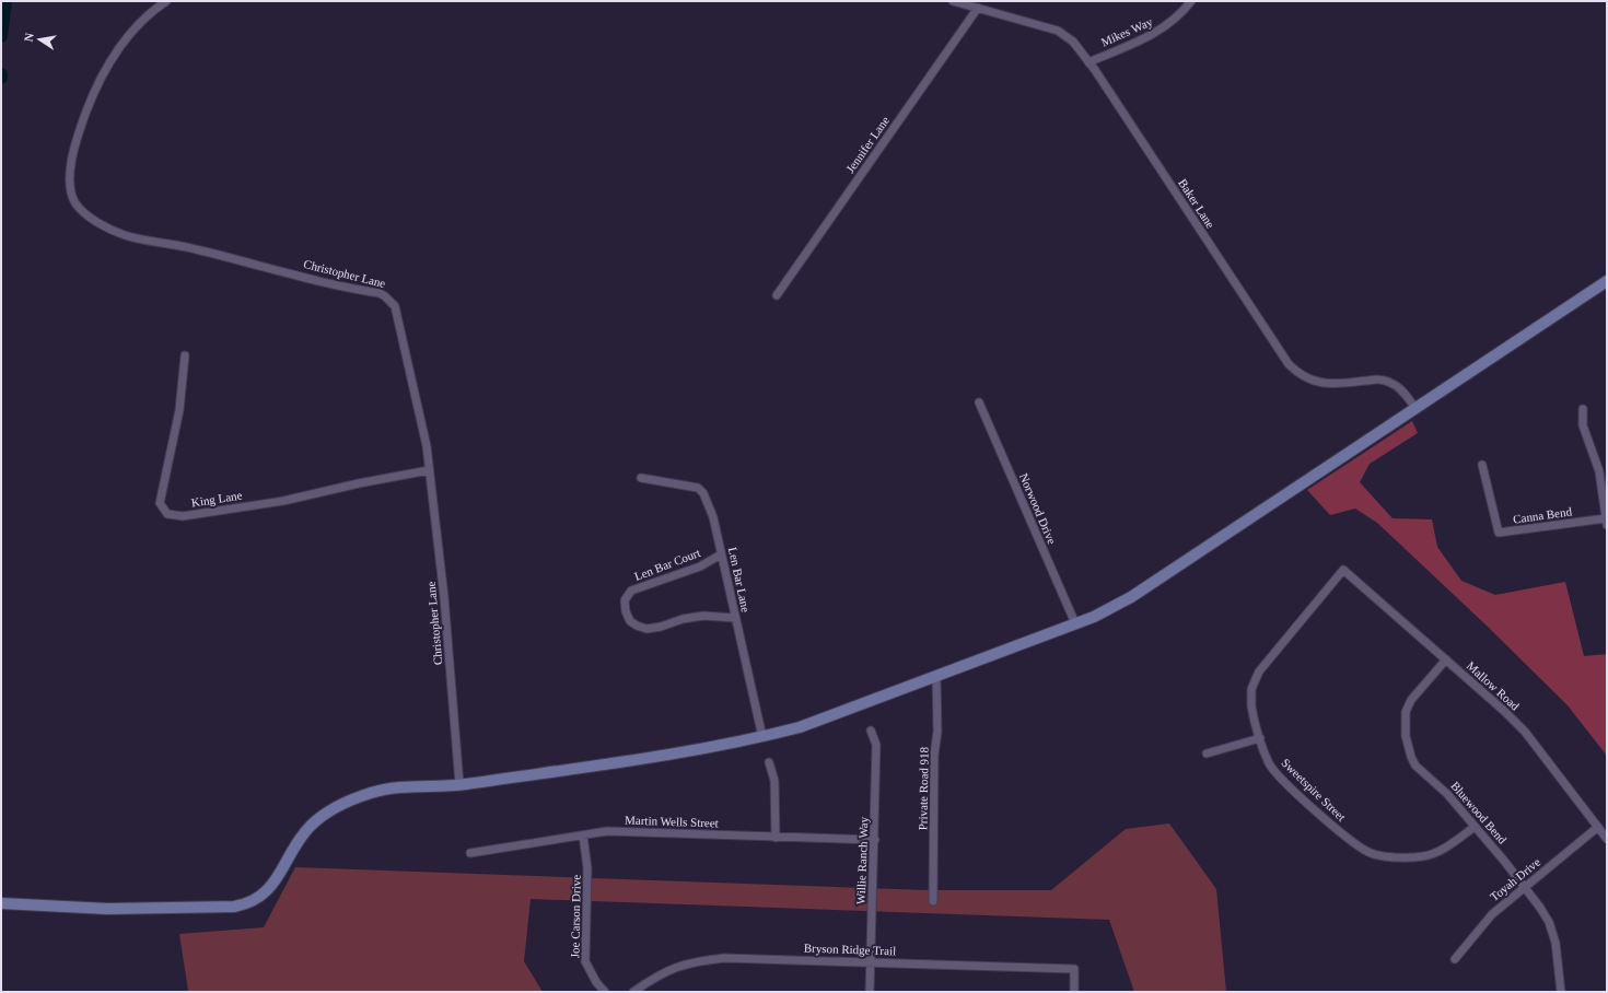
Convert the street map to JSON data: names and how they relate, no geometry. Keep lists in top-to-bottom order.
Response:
{
  "streets": {
    "street": [
      "Mikes Way",
      "Jennifer Lane",
      "Baker Lane",
      "Christopher Lane",
      "King Lane",
      "Norwood Drive",
      "Canna Bend",
      "Len Bar Court",
      "Len Bar Lane",
      "Mallow Road",
      "Private Road 918",
      "Sweetspire Street",
      "Bluewood Bend",
      "Martin Wells Street",
      "Willie Ranch Way",
      "Toyah Drive",
      "Joe Carson Drive",
      "Bryson Ridge Trail"
    ]
  },
  "crossings": [
    ["Mikes Way", "Baker Lane"],
    ["Jennifer Lane", "Baker Lane"],
    ["Christopher Lane", "King Lane"],
    ["Len Bar Court", "Len Bar Lane"],
    ["Mallow Road", "Sweetspire Street"],
    ["Mallow Road", "Bluewood Bend"],
    ["Mallow Road", "Toyah Drive"],
    ["Sweetspire Street", "Bluewood Bend"],
    ["Bluewood Bend", "Toyah Drive"],
    ["Martin Wells Street", "Willie Ranch Way"],
    ["Martin Wells Street", "Joe Carson Drive"],
    ["Willie Ranch Way", "Bryson Ridge Trail"]
  ],
  "north": "left"
}
